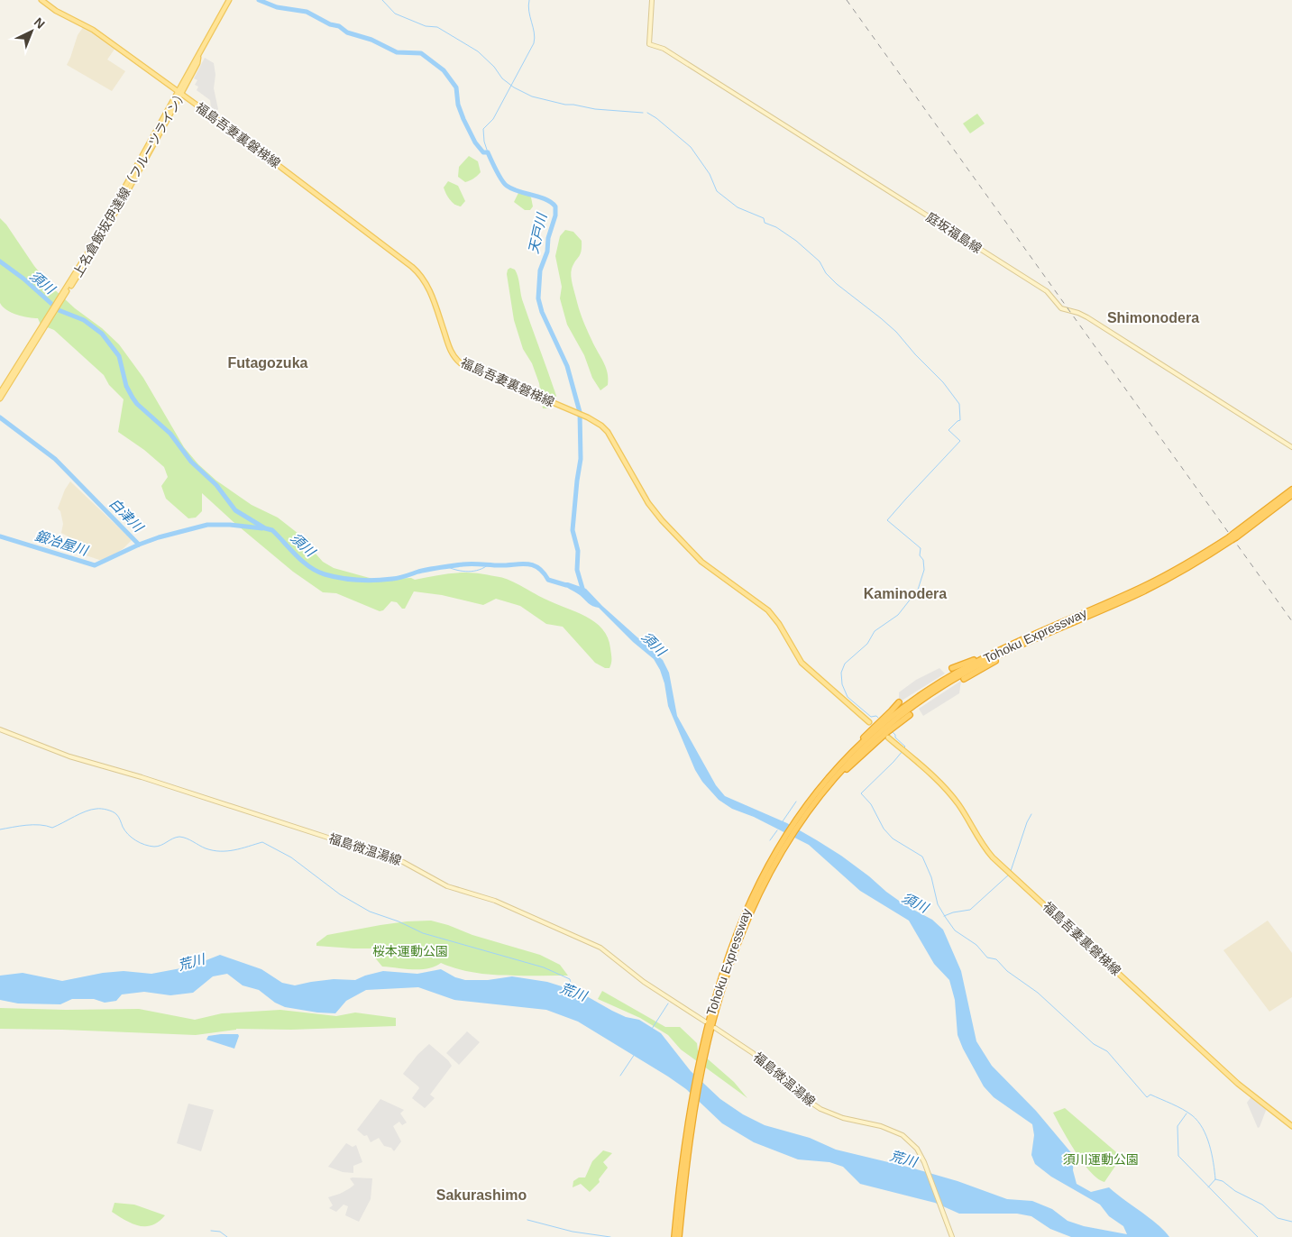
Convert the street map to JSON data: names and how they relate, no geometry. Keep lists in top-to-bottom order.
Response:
{
  "streets": {
    "highway": ["Tohoku Expressway"],
    "main road": [
      "福島吾妻裏磐梯線",
      "上名倉飯坂伊達線（フルーツライン）",
      "庭坂福島線",
      "福島微温湯線"
    ]
  },
  "crossings": [
    ["福島吾妻裏磐梯線", "上名倉飯坂伊達線（フルーツライン）"]
  ],
  "districts": [
    "Shimonodera",
    "Futagozuka",
    "Kaminodera",
    "Sakurashimo"
  ],
  "water": [
    "天戸川",
    "須川",
    "白津川",
    "鍛冶屋川",
    "荒川"
  ],
  "parks": ["桜本運動公園", "須川運動公園"],
  "north": "top right"
}
